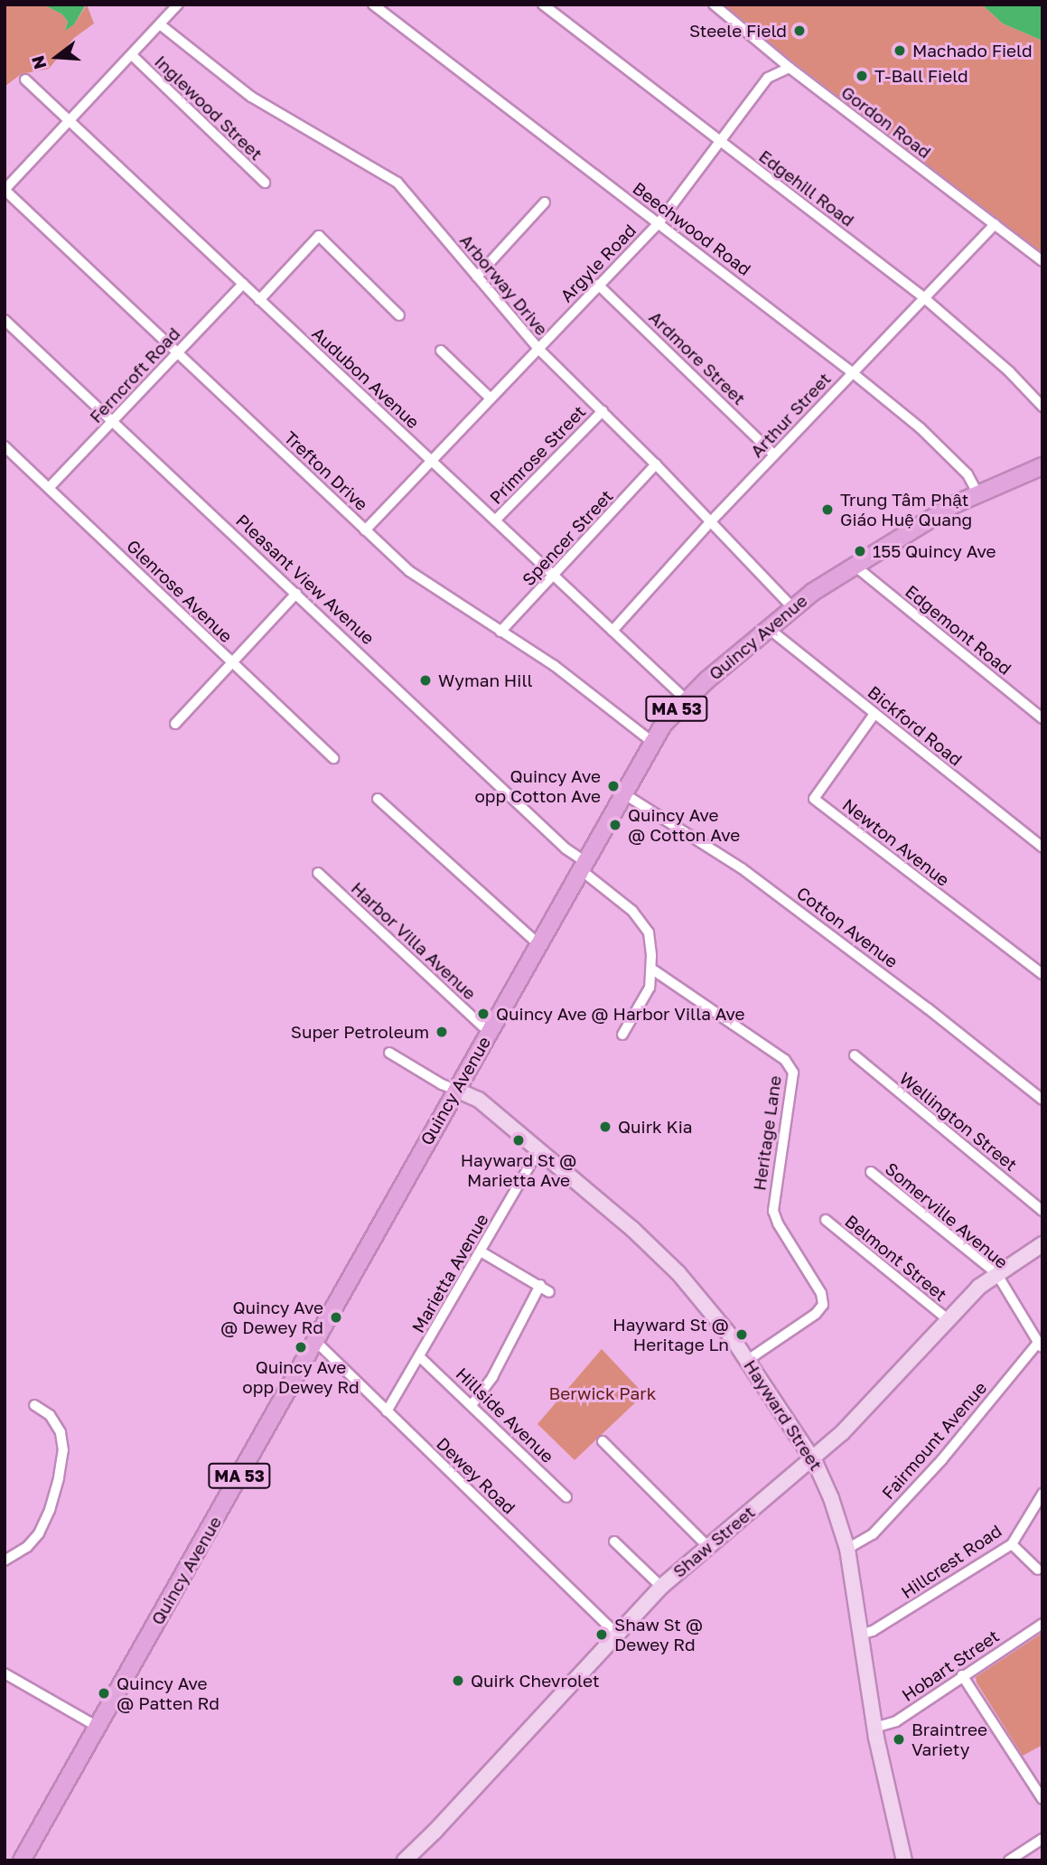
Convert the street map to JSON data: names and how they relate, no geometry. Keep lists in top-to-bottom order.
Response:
{
  "streets": {
    "main road": [
      "Quincy Avenue",
      "MA 53",
      "Hayward Street",
      "Shaw Street"
    ],
    "street": [
      "Inglewood Street",
      "Gordon Road",
      "Edgehill Road",
      "Beechwood Road",
      "Argyle Road",
      "Arborway Drive",
      "Ardmore Street",
      "Ferncroft Road",
      "Audubon Avenue",
      "Arthur Street",
      "Primrose Street",
      "Trefton Drive",
      "Spencer Street",
      "Pleasant View Avenue",
      "Glenrose Avenue",
      "Edgemont Road",
      "Bickford Road",
      "Newton Avenue",
      "Cotton Avenue",
      "Harbor Villa Avenue",
      "Wellington Street",
      "Heritage Lane",
      "Somerville Avenue",
      "Belmont Street",
      "Marietta Avenue",
      "Hillside Avenue",
      "Fairmount Avenue",
      "Dewey Road",
      "Hillcrest Road",
      "Hobart Street"
    ]
  },
  "crossings": [
    ["Gordon Road", "Argyle Road"],
    ["Gordon Road", "Arthur Street"],
    ["Edgehill Road", "Argyle Road"],
    ["Edgehill Road", "Arthur Street"],
    ["Beechwood Road", "Argyle Road"],
    ["Beechwood Road", "Arthur Street"],
    ["Beechwood Road", "Quincy Avenue"],
    ["Argyle Road", "Arborway Drive"],
    ["Argyle Road", "Ardmore Street"],
    ["Argyle Road", "Audubon Avenue"],
    ["Argyle Road", "Trefton Drive"],
    ["Arborway Drive", "Arthur Street"],
    ["Arborway Drive", "Primrose Street"],
    ["Arborway Drive", "Spencer Street"],
    ["Arborway Drive", "Quincy Avenue"],
    ["Ardmore Street", "Arthur Street"],
    ["Ferncroft Road", "Audubon Avenue"],
    ["Ferncroft Road", "Trefton Drive"],
    ["Ferncroft Road", "Pleasant View Avenue"],
    ["Ferncroft Road", "Glenrose Avenue"],
    ["Audubon Avenue", "Arthur Street"],
    ["Audubon Avenue", "Primrose Street"],
    ["Audubon Avenue", "Spencer Street"],
    ["Audubon Avenue", "Quincy Avenue"],
    ["Trefton Drive", "Spencer Street"],
    ["Trefton Drive", "Quincy Avenue"],
    ["Pleasant View Avenue", "Quincy Avenue"],
    ["Pleasant View Avenue", "Heritage Lane"],
    ["Edgemont Road", "Quincy Avenue"],
    ["Quincy Avenue", "Bickford Road"],
    ["Quincy Avenue", "Cotton Avenue"],
    ["Quincy Avenue", "Harbor Villa Avenue"],
    ["Quincy Avenue", "Hayward Street"],
    ["Quincy Avenue", "Dewey Road"],
    ["Bickford Road", "Newton Avenue"],
    ["Heritage Lane", "Hayward Street"],
    ["Somerville Avenue", "Fairmount Avenue"],
    ["Somerville Avenue", "Shaw Street"],
    ["Belmont Street", "Shaw Street"],
    ["Marietta Avenue", "Hillside Avenue"],
    ["Marietta Avenue", "Hayward Street"],
    ["Marietta Avenue", "Dewey Road"],
    ["Hayward Street", "Fairmount Avenue"],
    ["Hayward Street", "Shaw Street"],
    ["Hayward Street", "Hillcrest Road"],
    ["Hayward Street", "Hobart Street"],
    ["Dewey Road", "Shaw Street"]
  ],
  "parks": ["Berwick Park"],
  "places": [
    "Steele Field",
    "Machado Field",
    "T-Ball Field",
    "Trung Tâm Phật Giáo Huệ Quang",
    "155 Quincy Ave",
    "Wyman Hill",
    "Quincy Ave opp Cotton Ave",
    "Quincy Ave @ Cotton Ave",
    "Quincy Ave @ Harbor Villa Ave",
    "Super Petroleum",
    "Quirk Kia",
    "Hayward St @ Marietta Ave",
    "Quincy Ave @ Dewey Rd",
    "Hayward St @ Heritage Ln",
    "Quincy Ave opp Dewey Rd",
    "Shaw St @ Dewey Rd",
    "Quirk Chevrolet",
    "Quincy Ave @ Patten Rd",
    "Braintree Variety"
  ],
  "north": "left"
}
